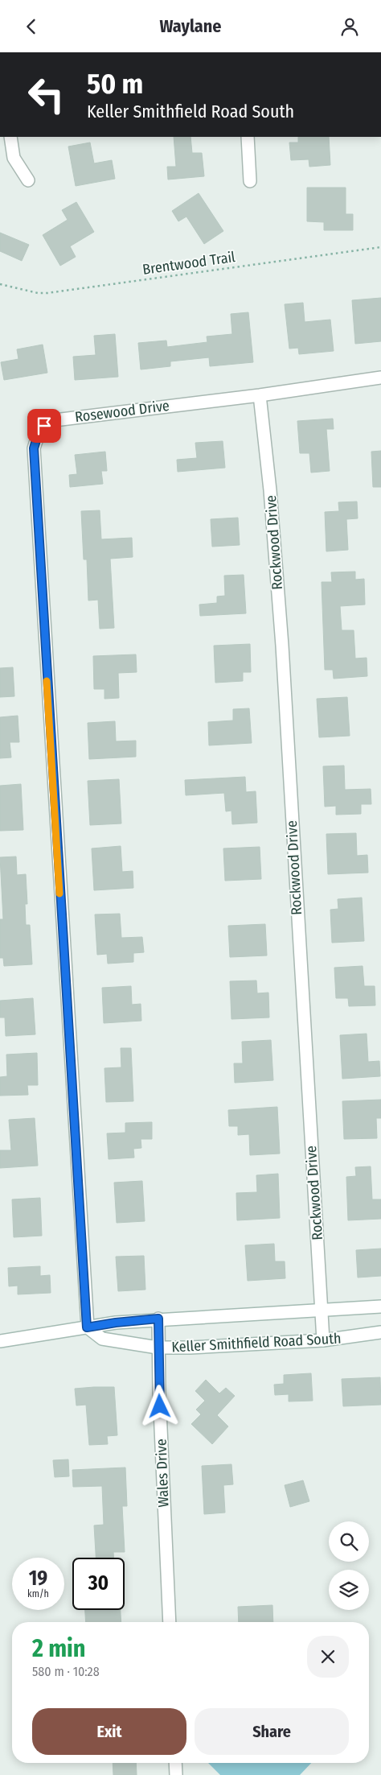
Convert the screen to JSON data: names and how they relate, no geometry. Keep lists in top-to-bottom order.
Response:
{
  "streets": {
    "street": [
      "Rosewood Drive",
      "Rockwood Drive",
      "Keller Smithfield Road South",
      "Wales Drive"
    ],
    "path": ["Brentwood Trail"]
  },
  "crossings": [
    ["Rosewood Drive", "Rockwood Drive"],
    ["Rosewood Drive", "Keller Smithfield Road South"],
    ["Rockwood Drive", "Keller Smithfield Road South"],
    ["Keller Smithfield Road South", "Wales Drive"]
  ],
  "page": {
    "header": "Waylane",
    "turn": ["50 m", "Keller Smithfield Road South"],
    "speed": "19 km/h",
    "limit": "30",
    "heading": ["2 min", "580 m · 10:28"],
    "buttons": ["Exit", "Share"]
  }
}
